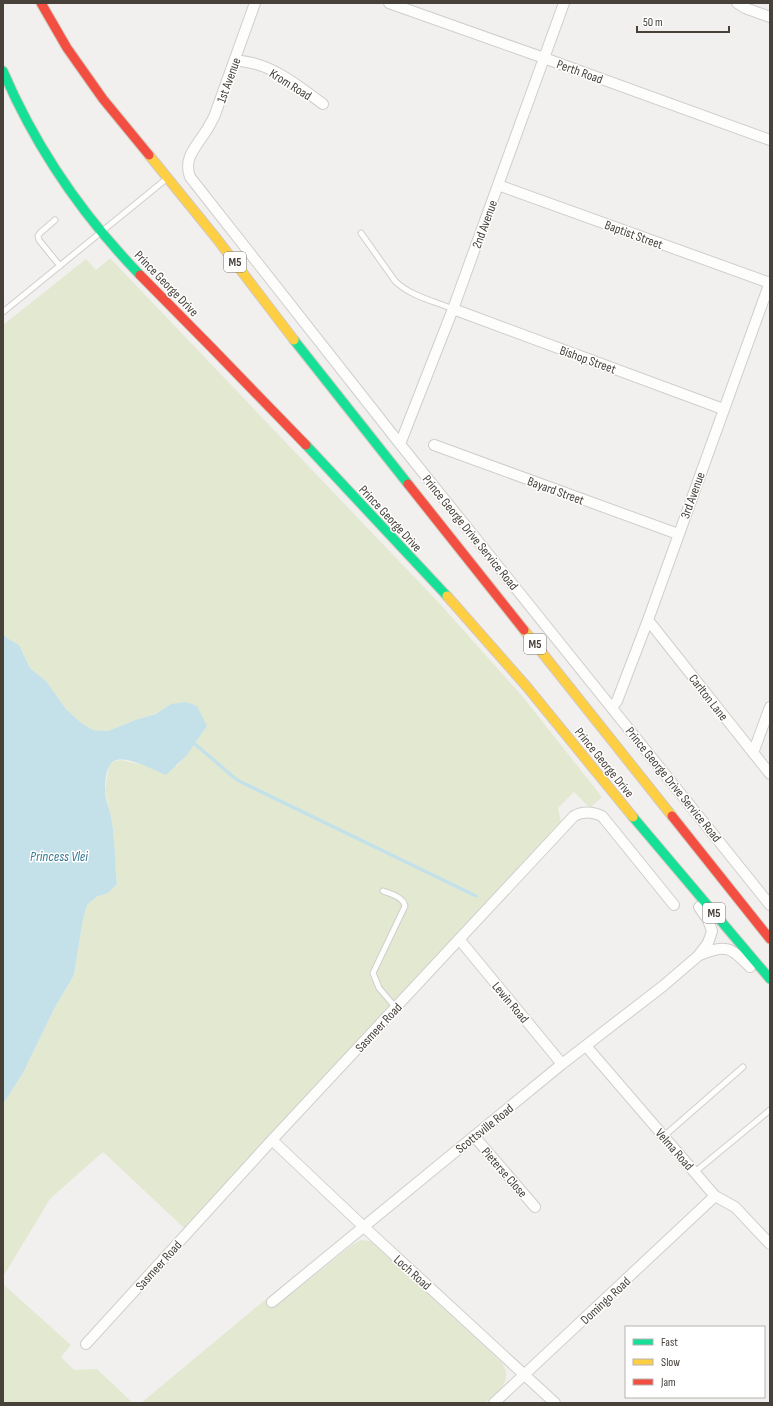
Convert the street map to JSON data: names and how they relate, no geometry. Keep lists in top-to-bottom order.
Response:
{
  "streets": {
    "main road": ["M5", "Prince George Drive"],
    "street": [
      "Perth Road",
      "1st Avenue",
      "Krom Road",
      "2nd Avenue",
      "Baptist Street",
      "Bishop Street",
      "Bayard Street",
      "3rd Avenue",
      "Prince George Drive Service Road",
      "Carlton Lane",
      "Lewin Road",
      "Sasmeer Road",
      "Scottsville Road",
      "Velma Road",
      "Pieterse Close",
      "Loch Road",
      "Domingo Road"
    ]
  },
  "crossings": [
    ["Perth Road", "2nd Avenue"],
    ["1st Avenue", "Krom Road"],
    ["1st Avenue", "Prince George Drive Service Road"],
    ["2nd Avenue", "Baptist Street"],
    ["2nd Avenue", "Bishop Street"],
    ["2nd Avenue", "Prince George Drive Service Road"],
    ["Baptist Street", "3rd Avenue"],
    ["Prince George Drive", "Scottsville Road"],
    ["Bishop Street", "3rd Avenue"],
    ["Bayard Street", "3rd Avenue"],
    ["3rd Avenue", "Prince George Drive Service Road"],
    ["3rd Avenue", "Carlton Lane"],
    ["Lewin Road", "Sasmeer Road"],
    ["Lewin Road", "Scottsville Road"],
    ["Sasmeer Road", "Loch Road"],
    ["Scottsville Road", "Velma Road"],
    ["Scottsville Road", "Pieterse Close"],
    ["Scottsville Road", "Loch Road"],
    ["Velma Road", "Domingo Road"],
    ["Loch Road", "Domingo Road"]
  ],
  "water": ["Princess Vlei"],
  "legend": ["Fast", "Slow", "Jam"],
  "scale_bar": "50 m"
}
